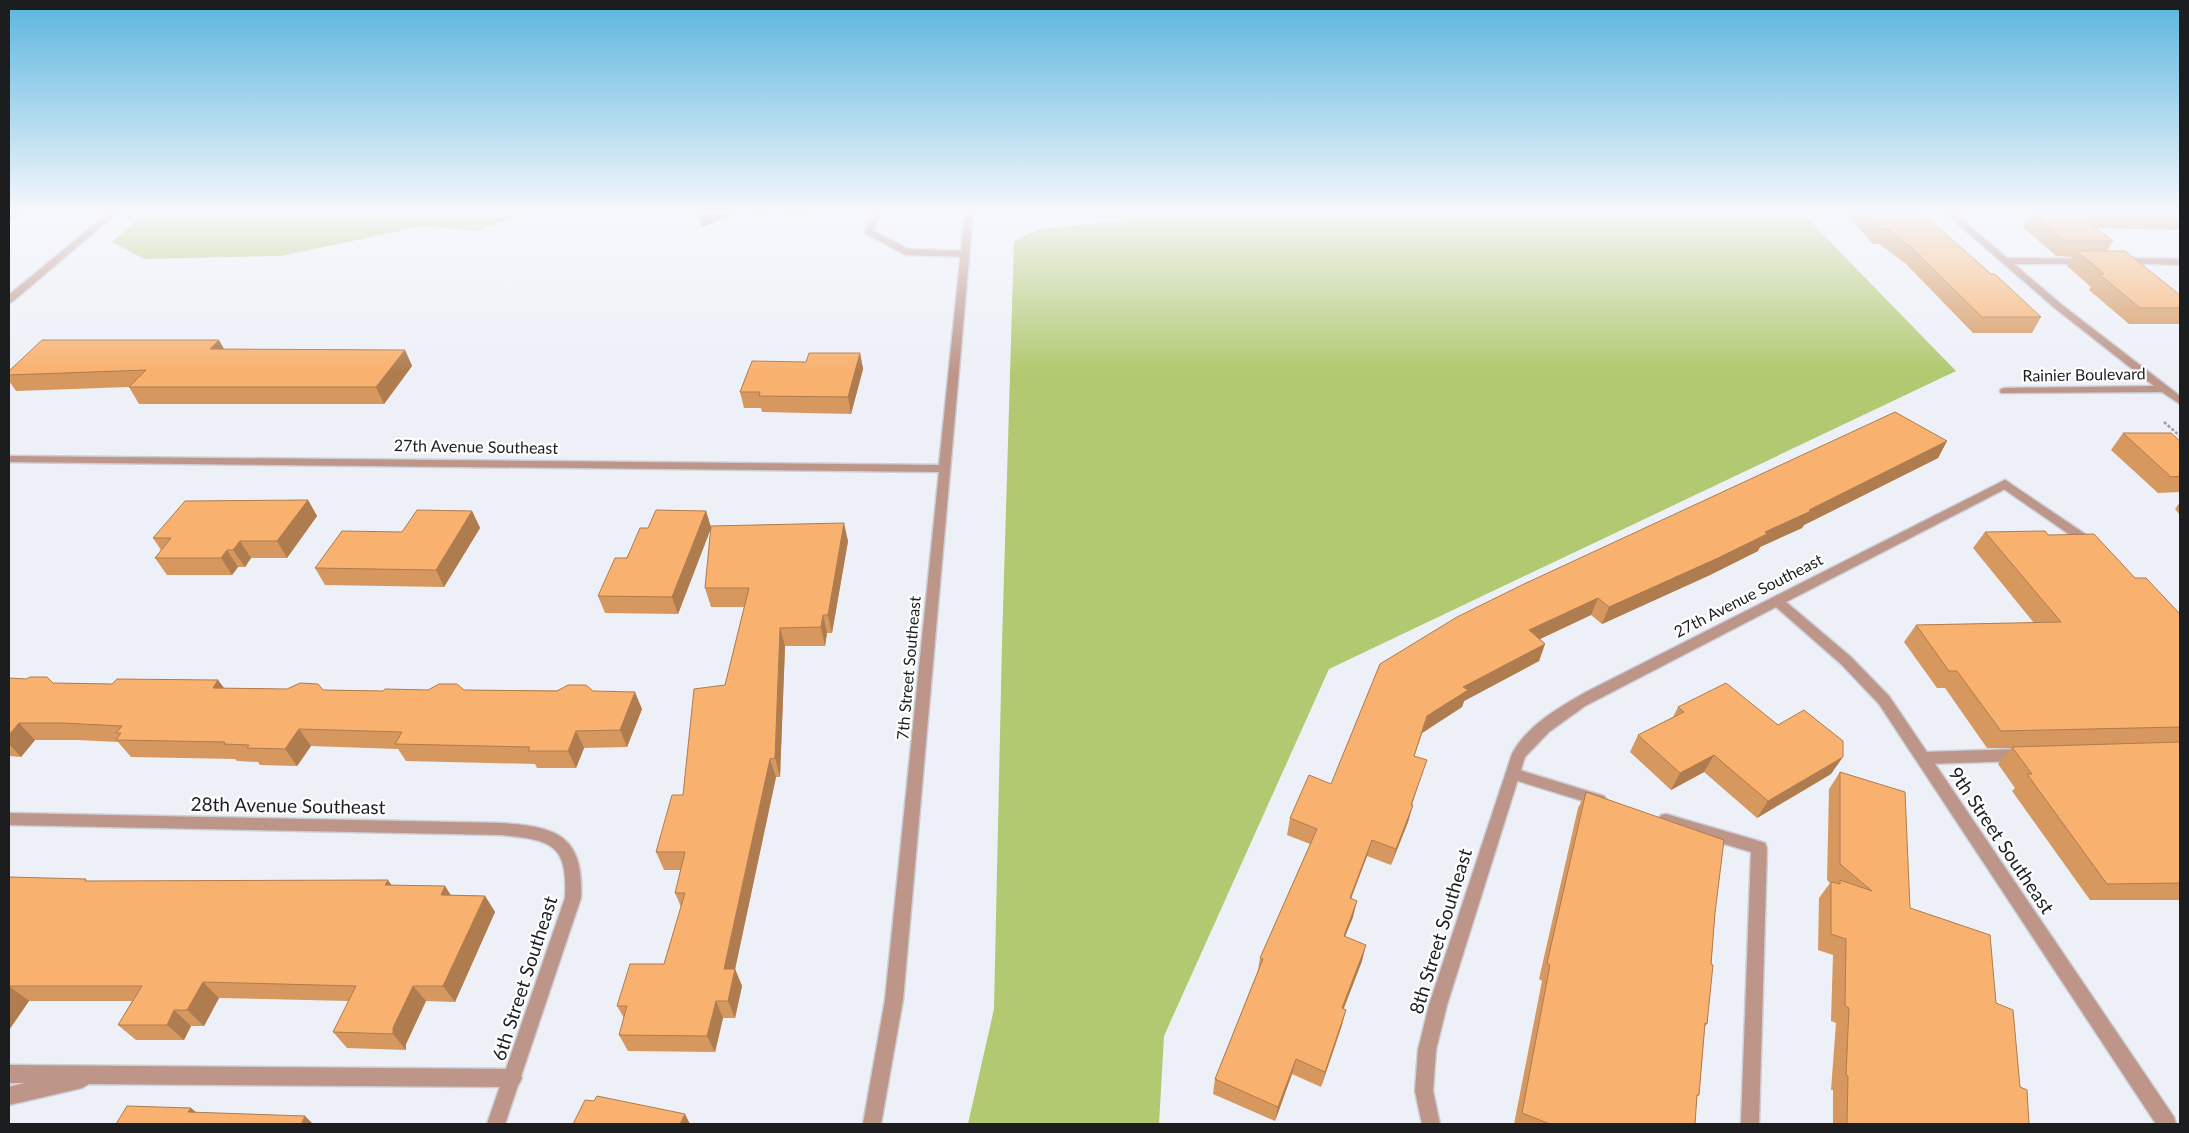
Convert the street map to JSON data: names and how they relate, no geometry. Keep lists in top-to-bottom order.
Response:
{
  "streets": {
    "street": [
      "Rainier Boulevard",
      "27th Avenue Southeast",
      "7th Street Southeast",
      "28th Avenue Southeast",
      "9th Street Southeast",
      "8th Street Southeast",
      "6th Street Southeast"
    ]
  },
  "crossings": [
    ["27th Avenue Southeast", "7th Street Southeast"],
    ["27th Avenue Southeast", "9th Street Southeast"],
    ["27th Avenue Southeast", "8th Street Southeast"],
    ["28th Avenue Southeast", "6th Street Southeast"]
  ]
}
